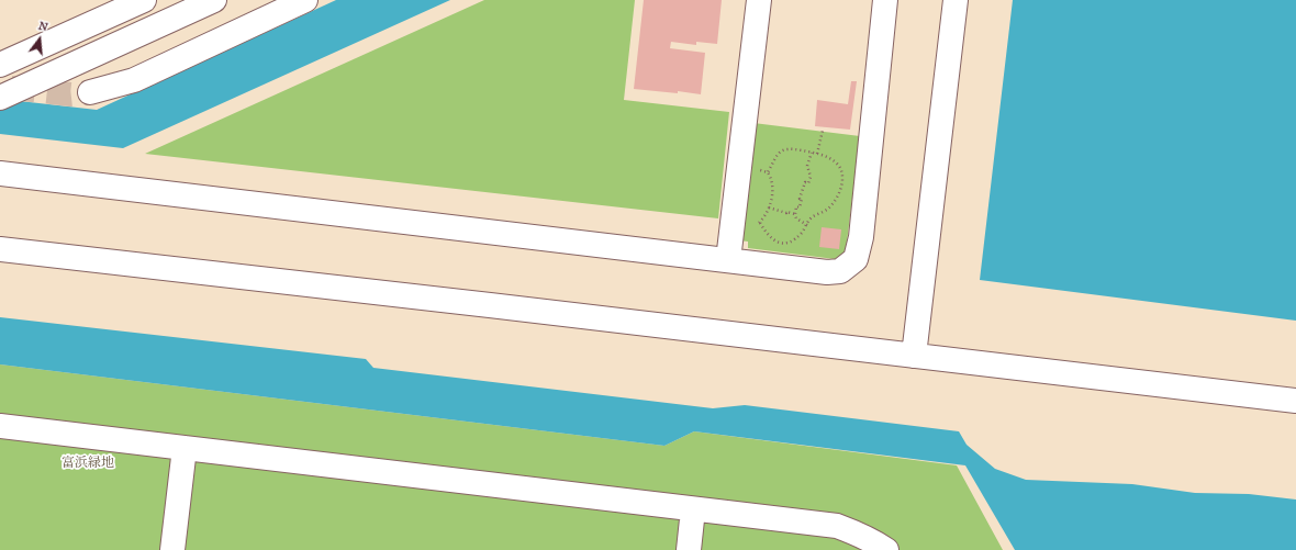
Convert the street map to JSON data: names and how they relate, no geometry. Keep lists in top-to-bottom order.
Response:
{
  "parks": ["富浜緑地"],
  "north": "top"
}
